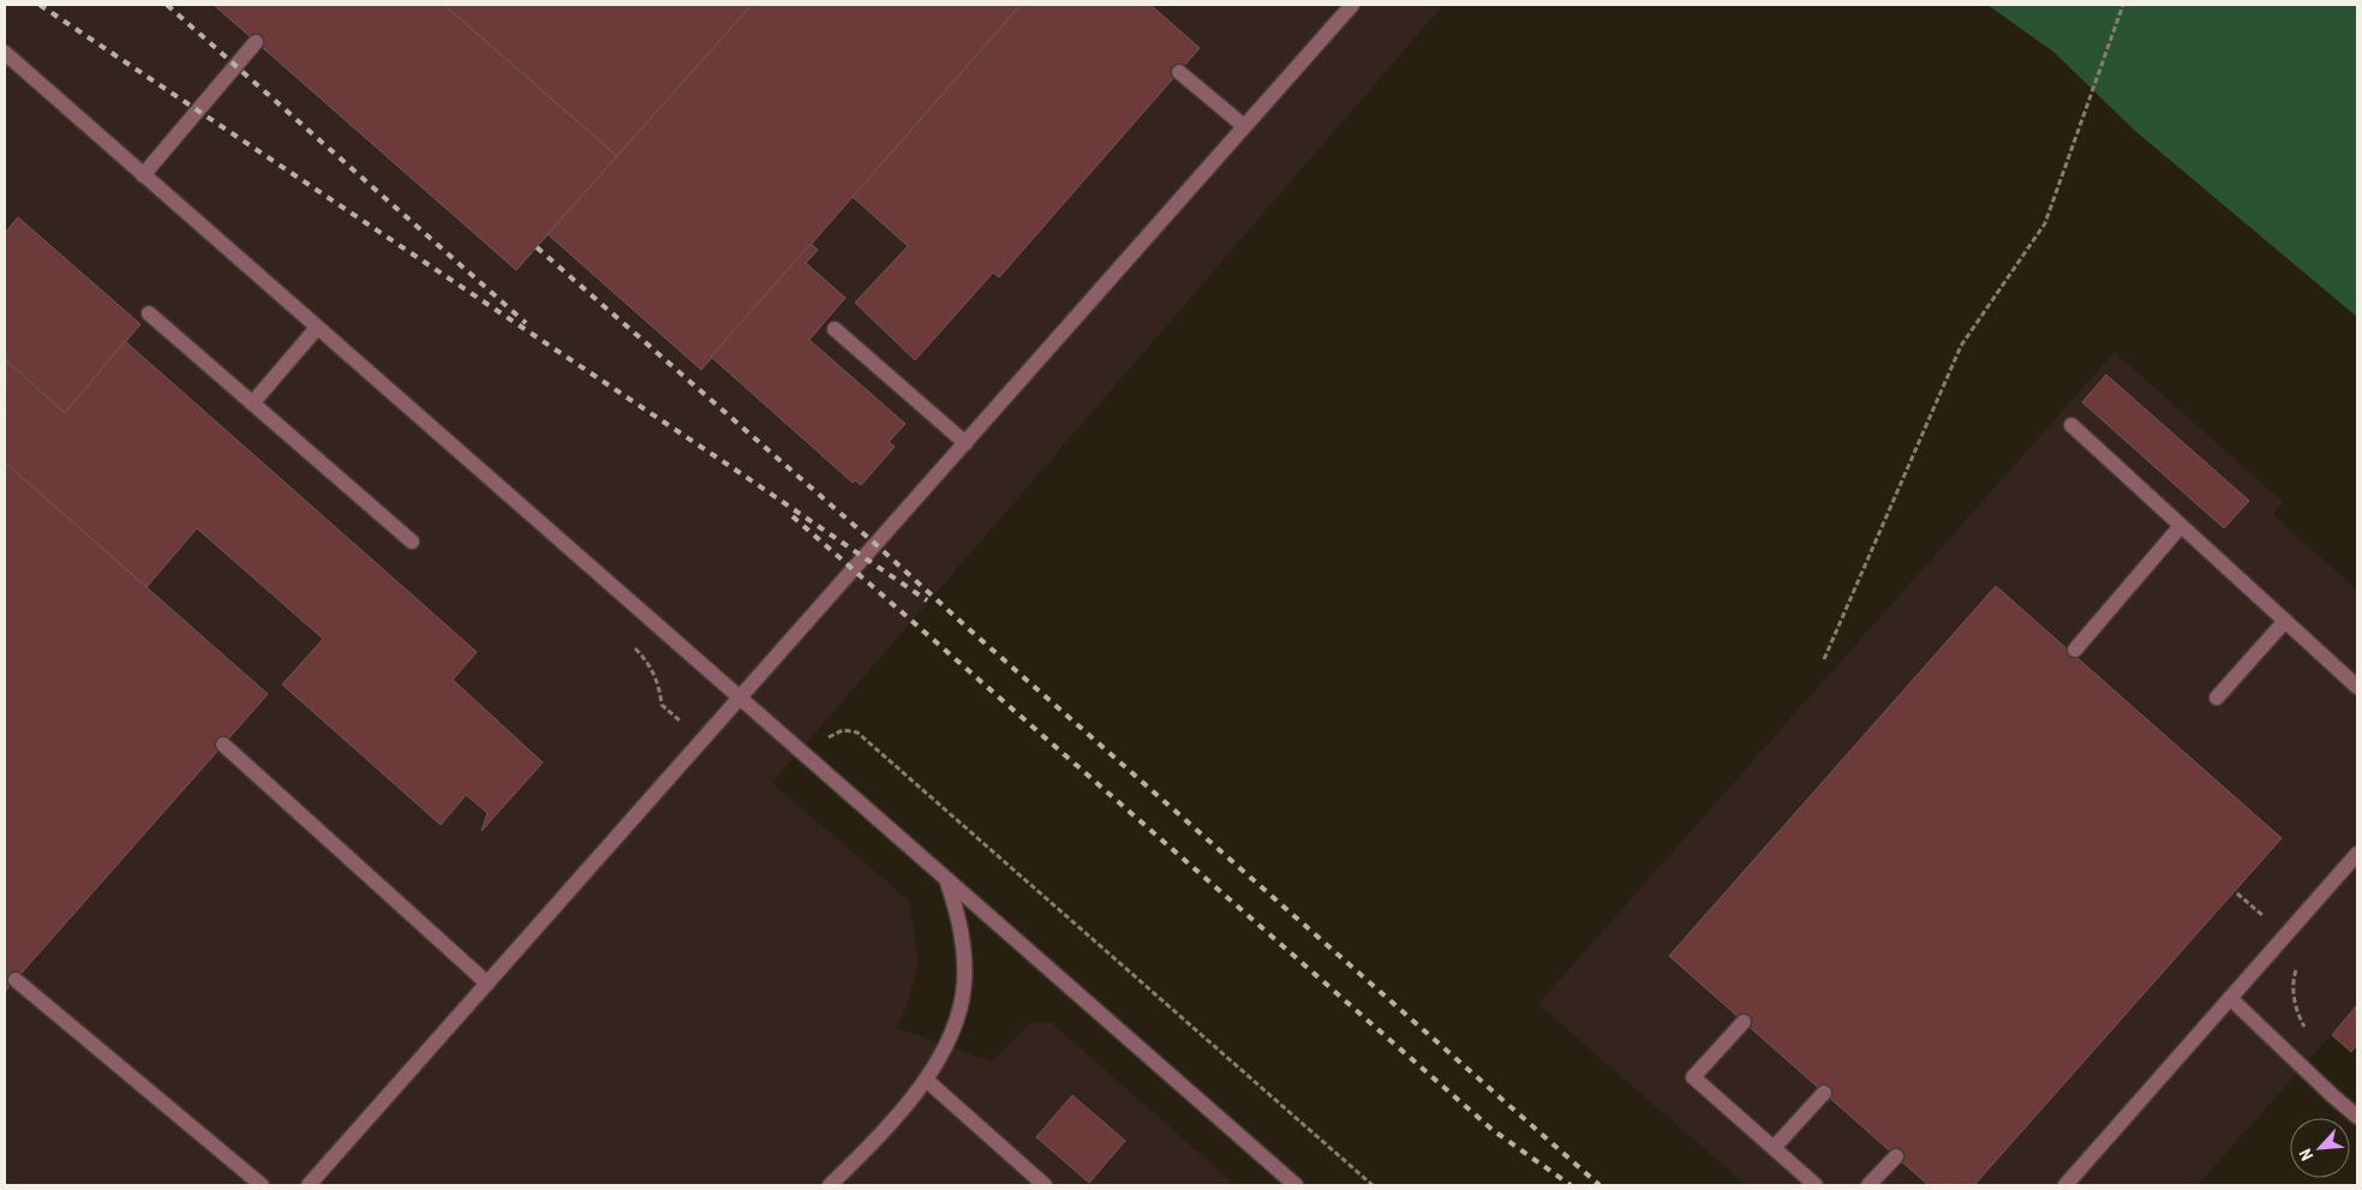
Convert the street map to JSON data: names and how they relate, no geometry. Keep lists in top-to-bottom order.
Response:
{
  "north": "bottom left"
}
